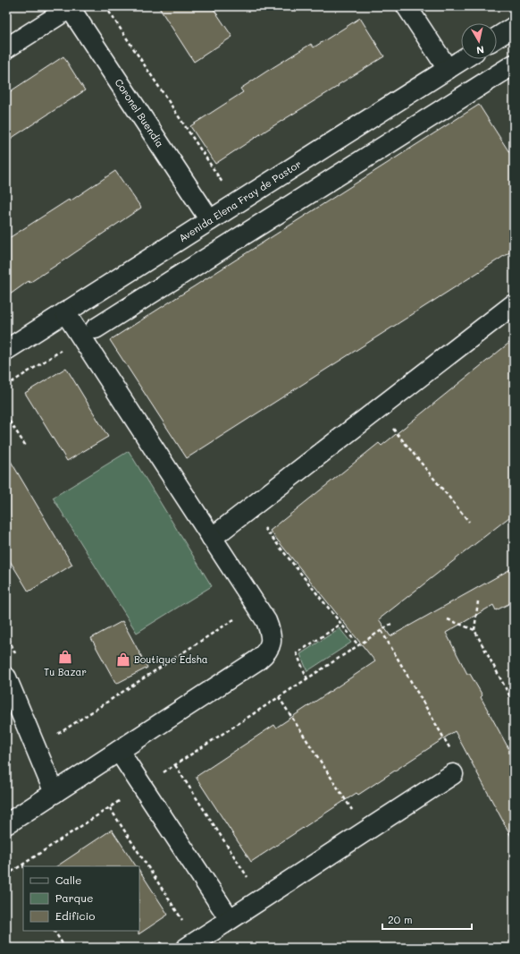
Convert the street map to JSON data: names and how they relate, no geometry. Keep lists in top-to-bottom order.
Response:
{
  "streets": {
    "street": ["Coronel Buendía", "Avenida Elena Fray de Pastor"]
  },
  "crossings": [
    ["Coronel Buendía", "Avenida Elena Fray de Pastor"]
  ],
  "places": {
    "shop": ["Tu Bazar", "Boutique Edsha"]
  },
  "legend": ["Calle", "Parque", "Edificio"],
  "scale_bar": "20 m",
  "north": "bottom"
}
